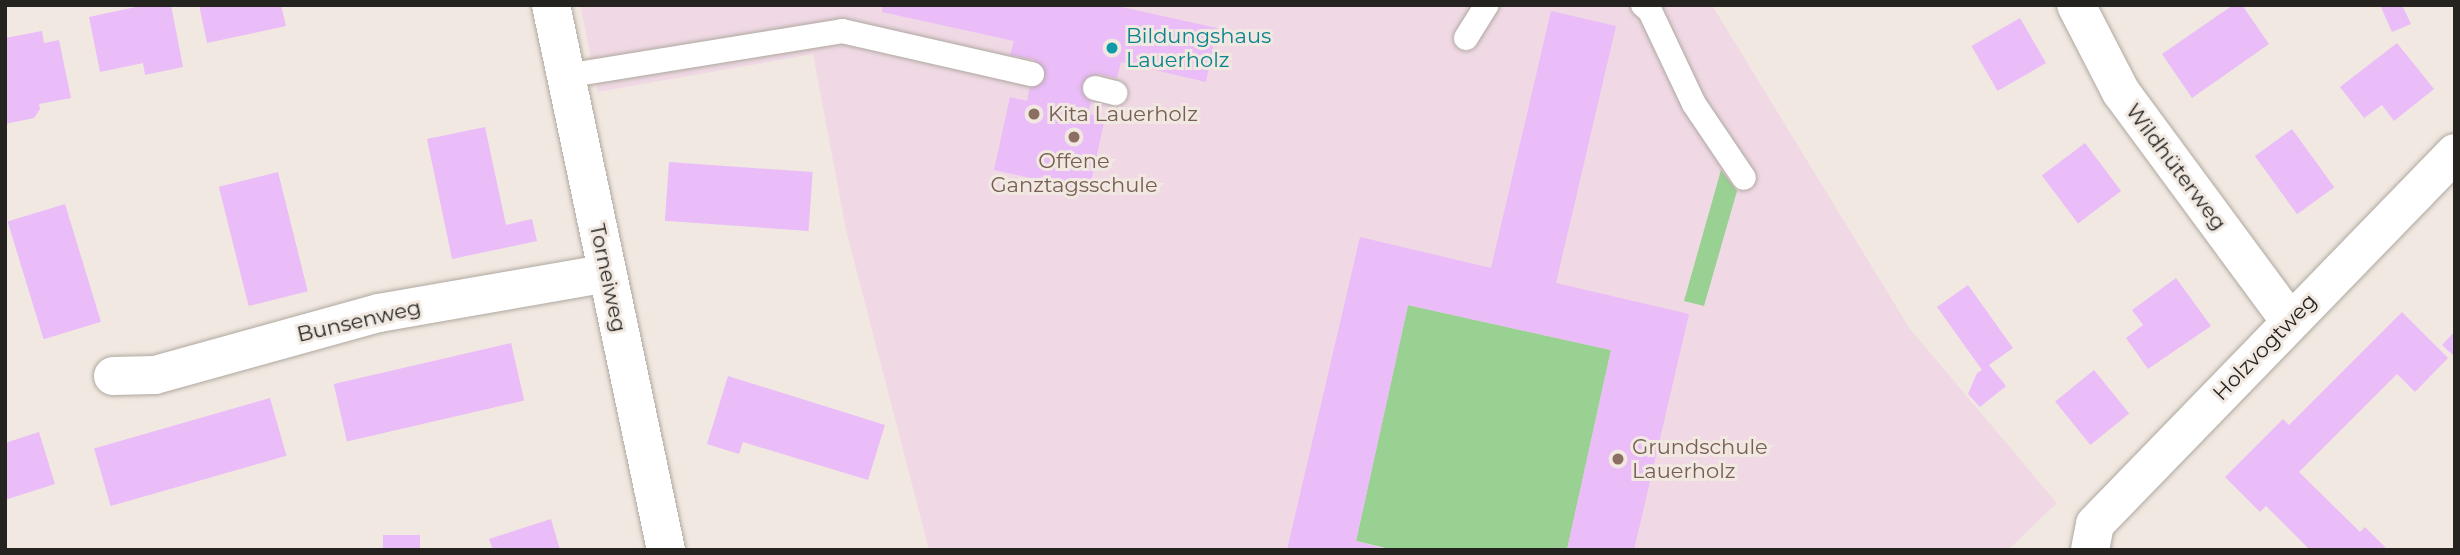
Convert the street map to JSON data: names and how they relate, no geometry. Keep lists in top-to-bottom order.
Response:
{
  "streets": {
    "street": [
      "Wildhüterweg",
      "Torneiweg",
      "Bunsenweg",
      "Holzvogtweg"
    ]
  },
  "crossings": [
    ["Wildhüterweg", "Holzvogtweg"],
    ["Torneiweg", "Bunsenweg"]
  ],
  "places": [
    "Bildungshaus Lauerholz",
    "Kita Lauerholz",
    "Offene Ganztagsschule",
    "Grundschule Lauerholz"
  ]
}
